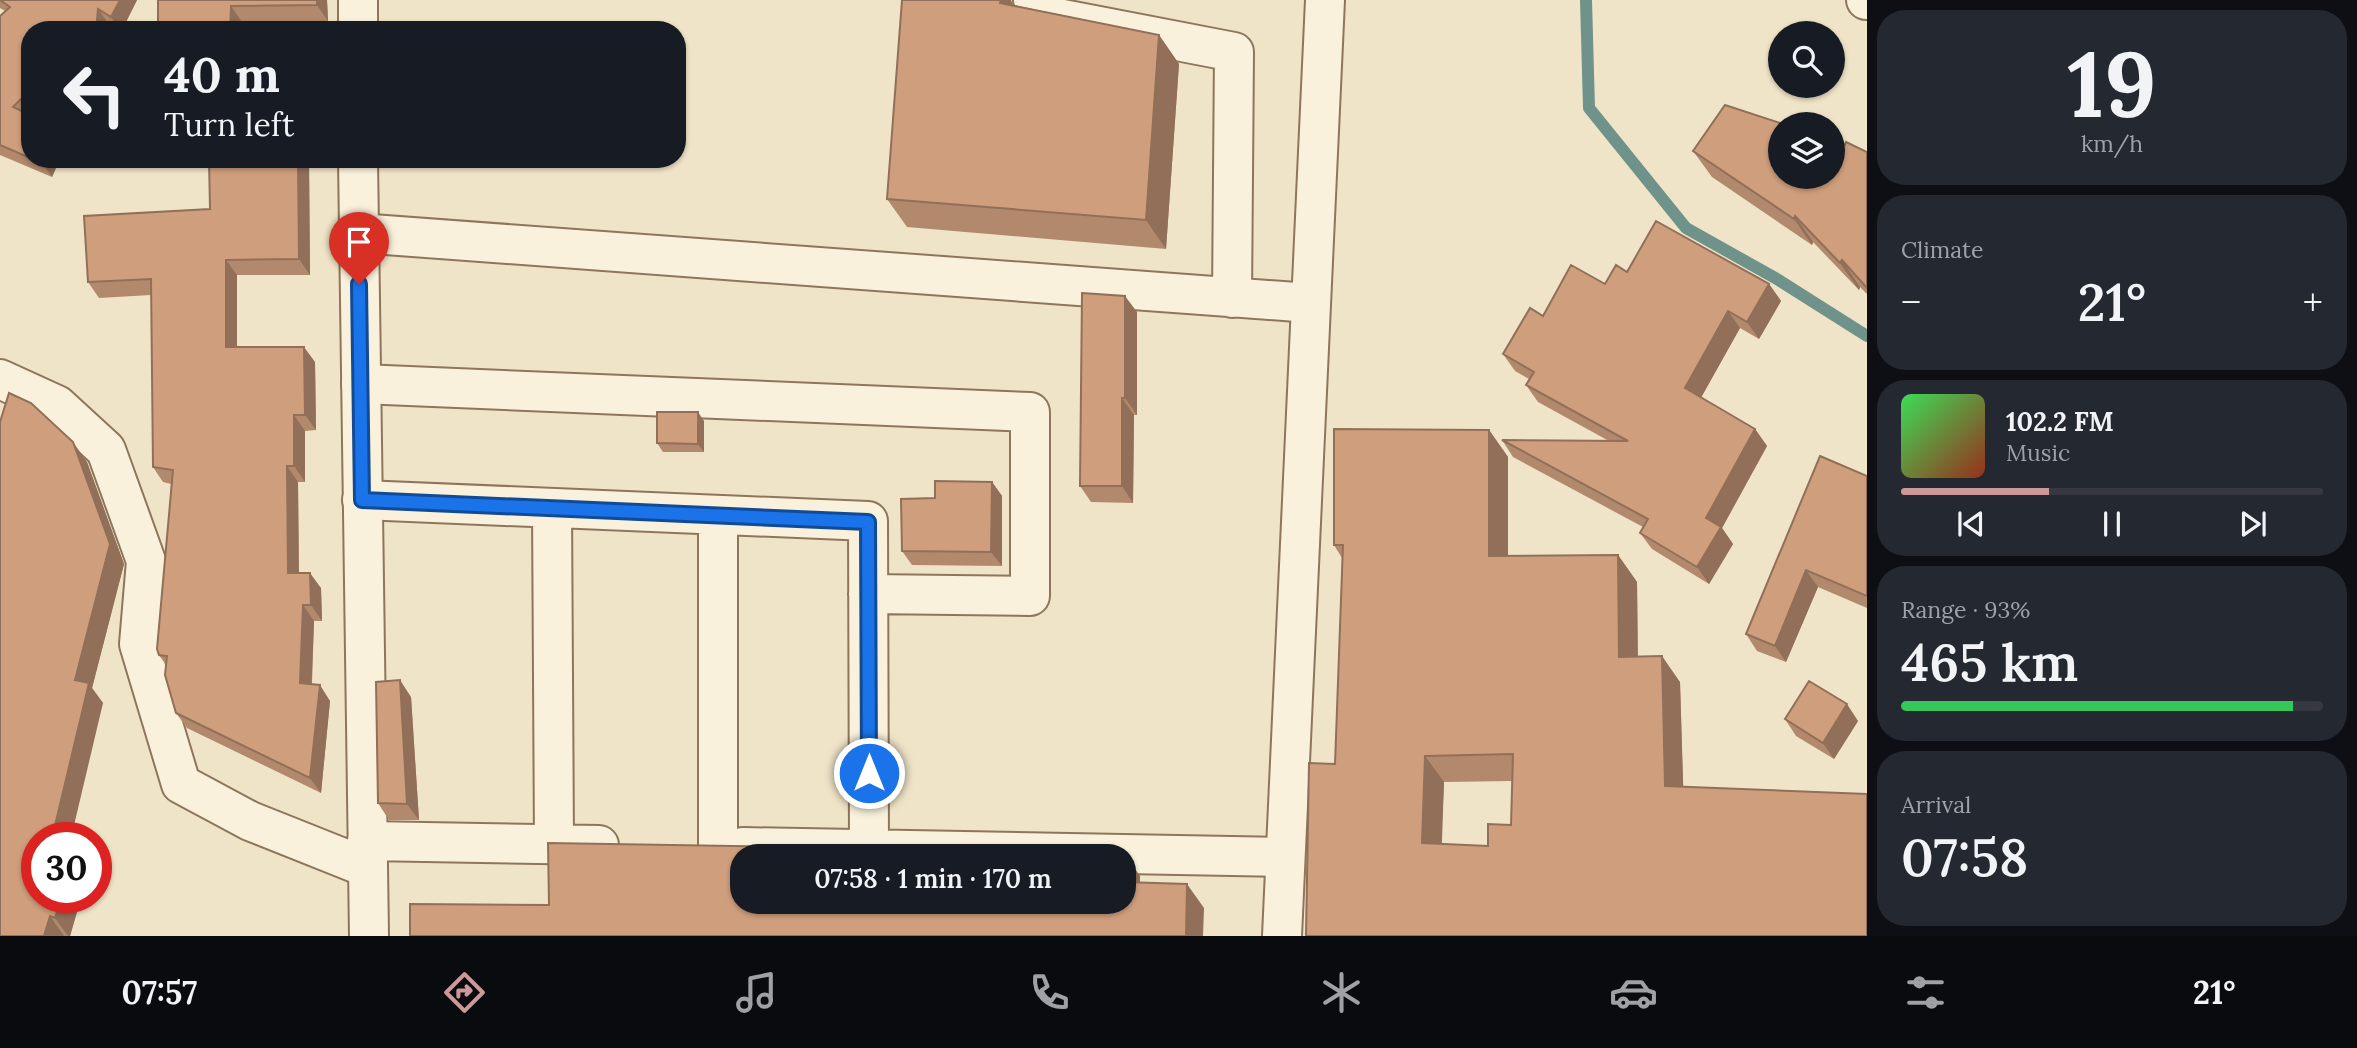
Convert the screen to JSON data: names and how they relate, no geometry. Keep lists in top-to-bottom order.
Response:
{
  "page": {
    "tile": [
      ["19", "km/h"],
      "Climate",
      ["Range · 93%", "465 km"],
      ["Arrival", "07:58"]
    ],
    "turn": ["40 m", "Turn left"],
    "heat": ["−", "21°", "+"],
    "song": ["102.2 FM", "Music"],
    "limit": "30",
    "trip": "07:58 · 1 min · 170 m",
    "tabs": ["07:57", "21°"]
  }
}
